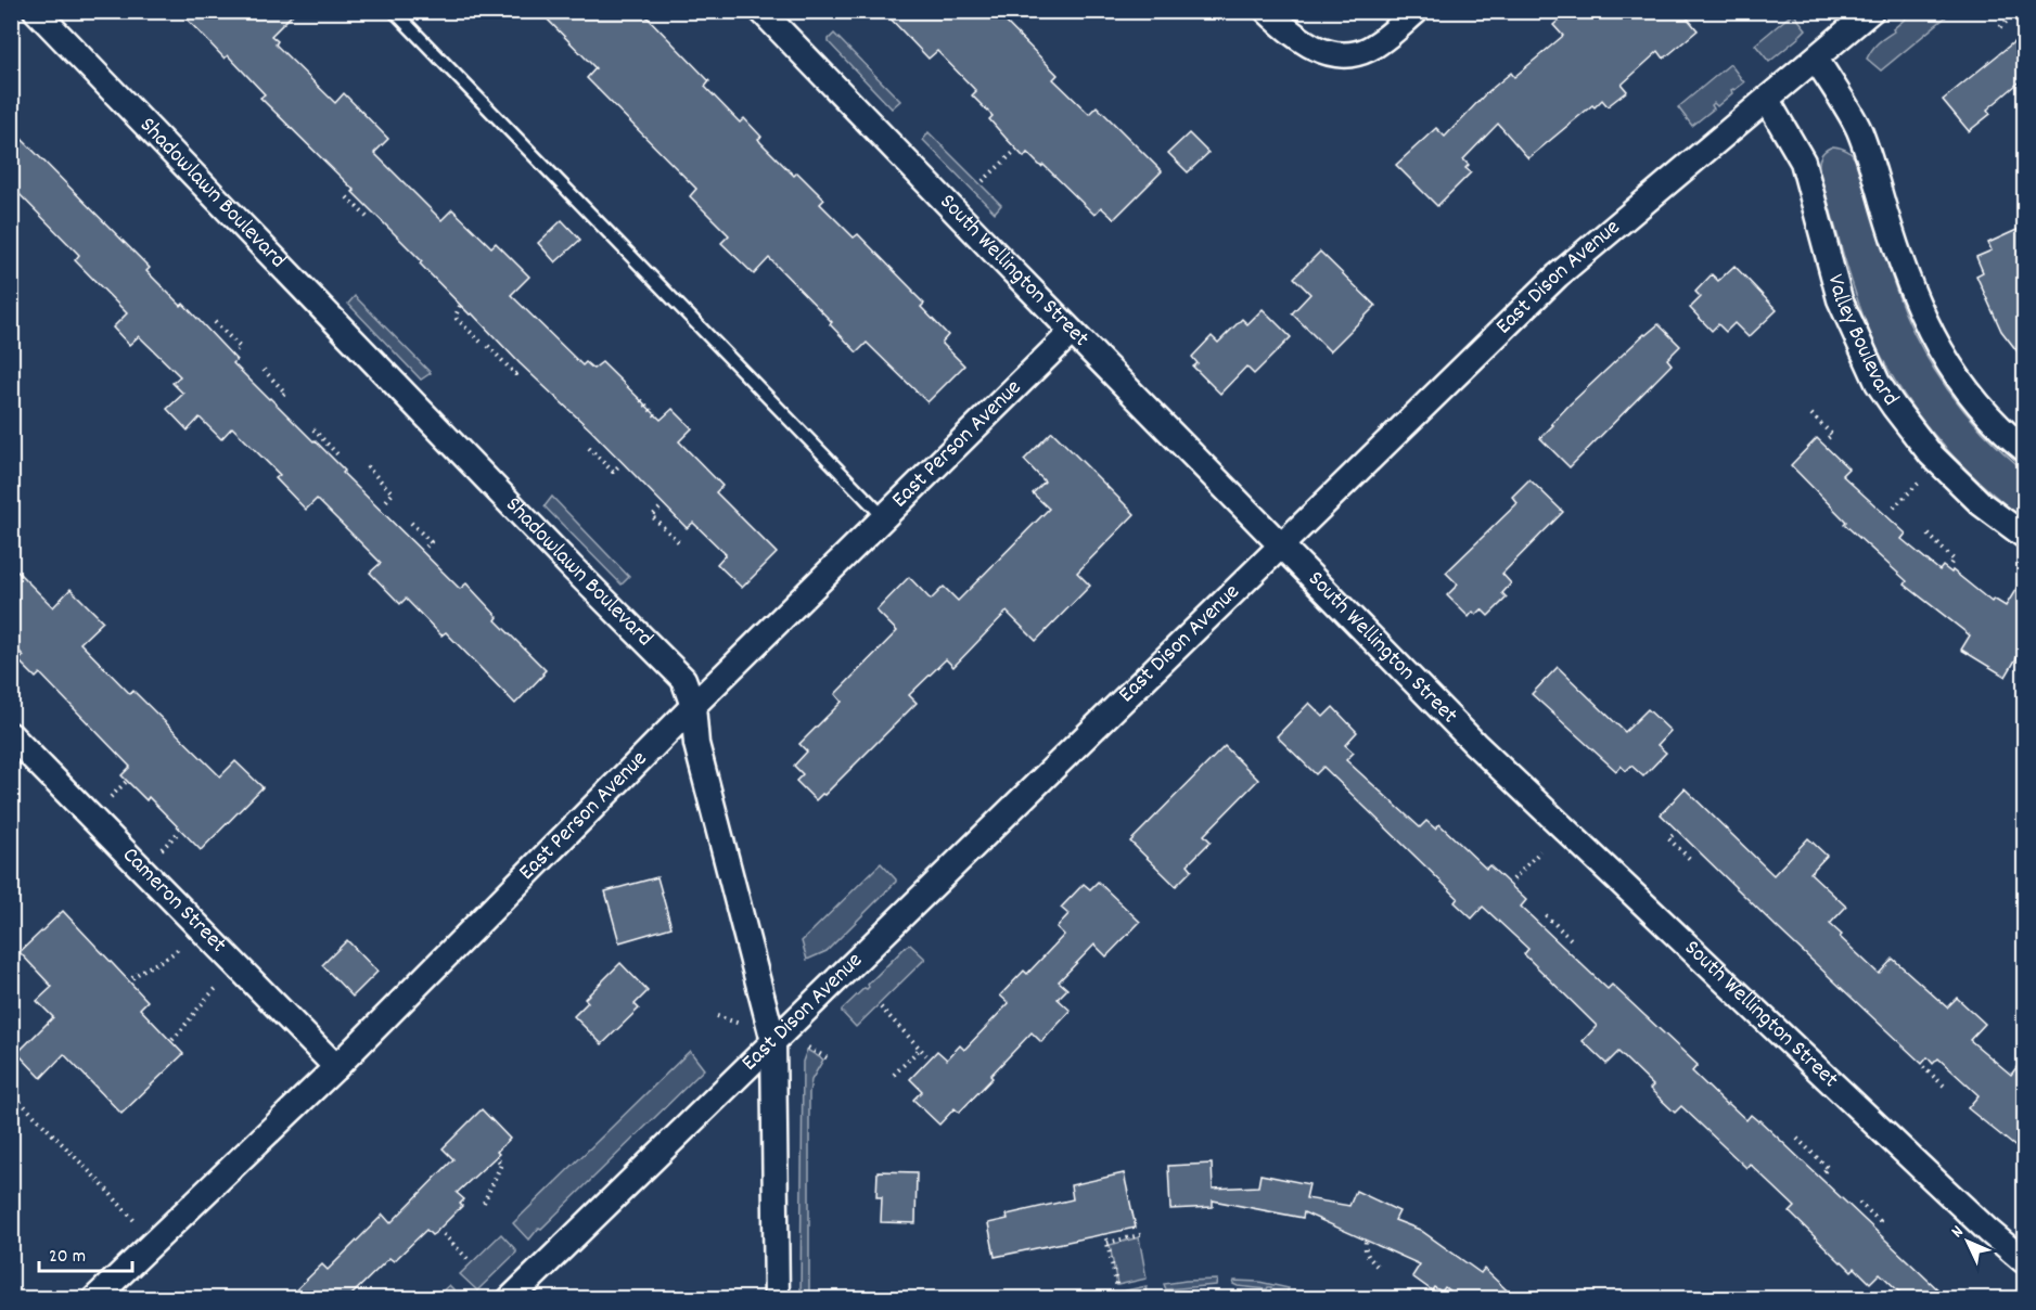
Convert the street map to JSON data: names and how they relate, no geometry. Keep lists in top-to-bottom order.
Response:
{
  "streets": {
    "street": [
      "Shadowlawn Boulevard",
      "South Wellington Street",
      "East Dison Avenue",
      "Valley Boulevard",
      "East Person Avenue",
      "Cameron Street"
    ]
  },
  "crossings": [
    ["Shadowlawn Boulevard", "East Dison Avenue"],
    ["Shadowlawn Boulevard", "East Person Avenue"],
    ["South Wellington Street", "East Dison Avenue"],
    ["South Wellington Street", "East Person Avenue"],
    ["East Dison Avenue", "Valley Boulevard"],
    ["East Person Avenue", "Cameron Street"]
  ],
  "scale_bar": "20 m",
  "north": "top left"
}
